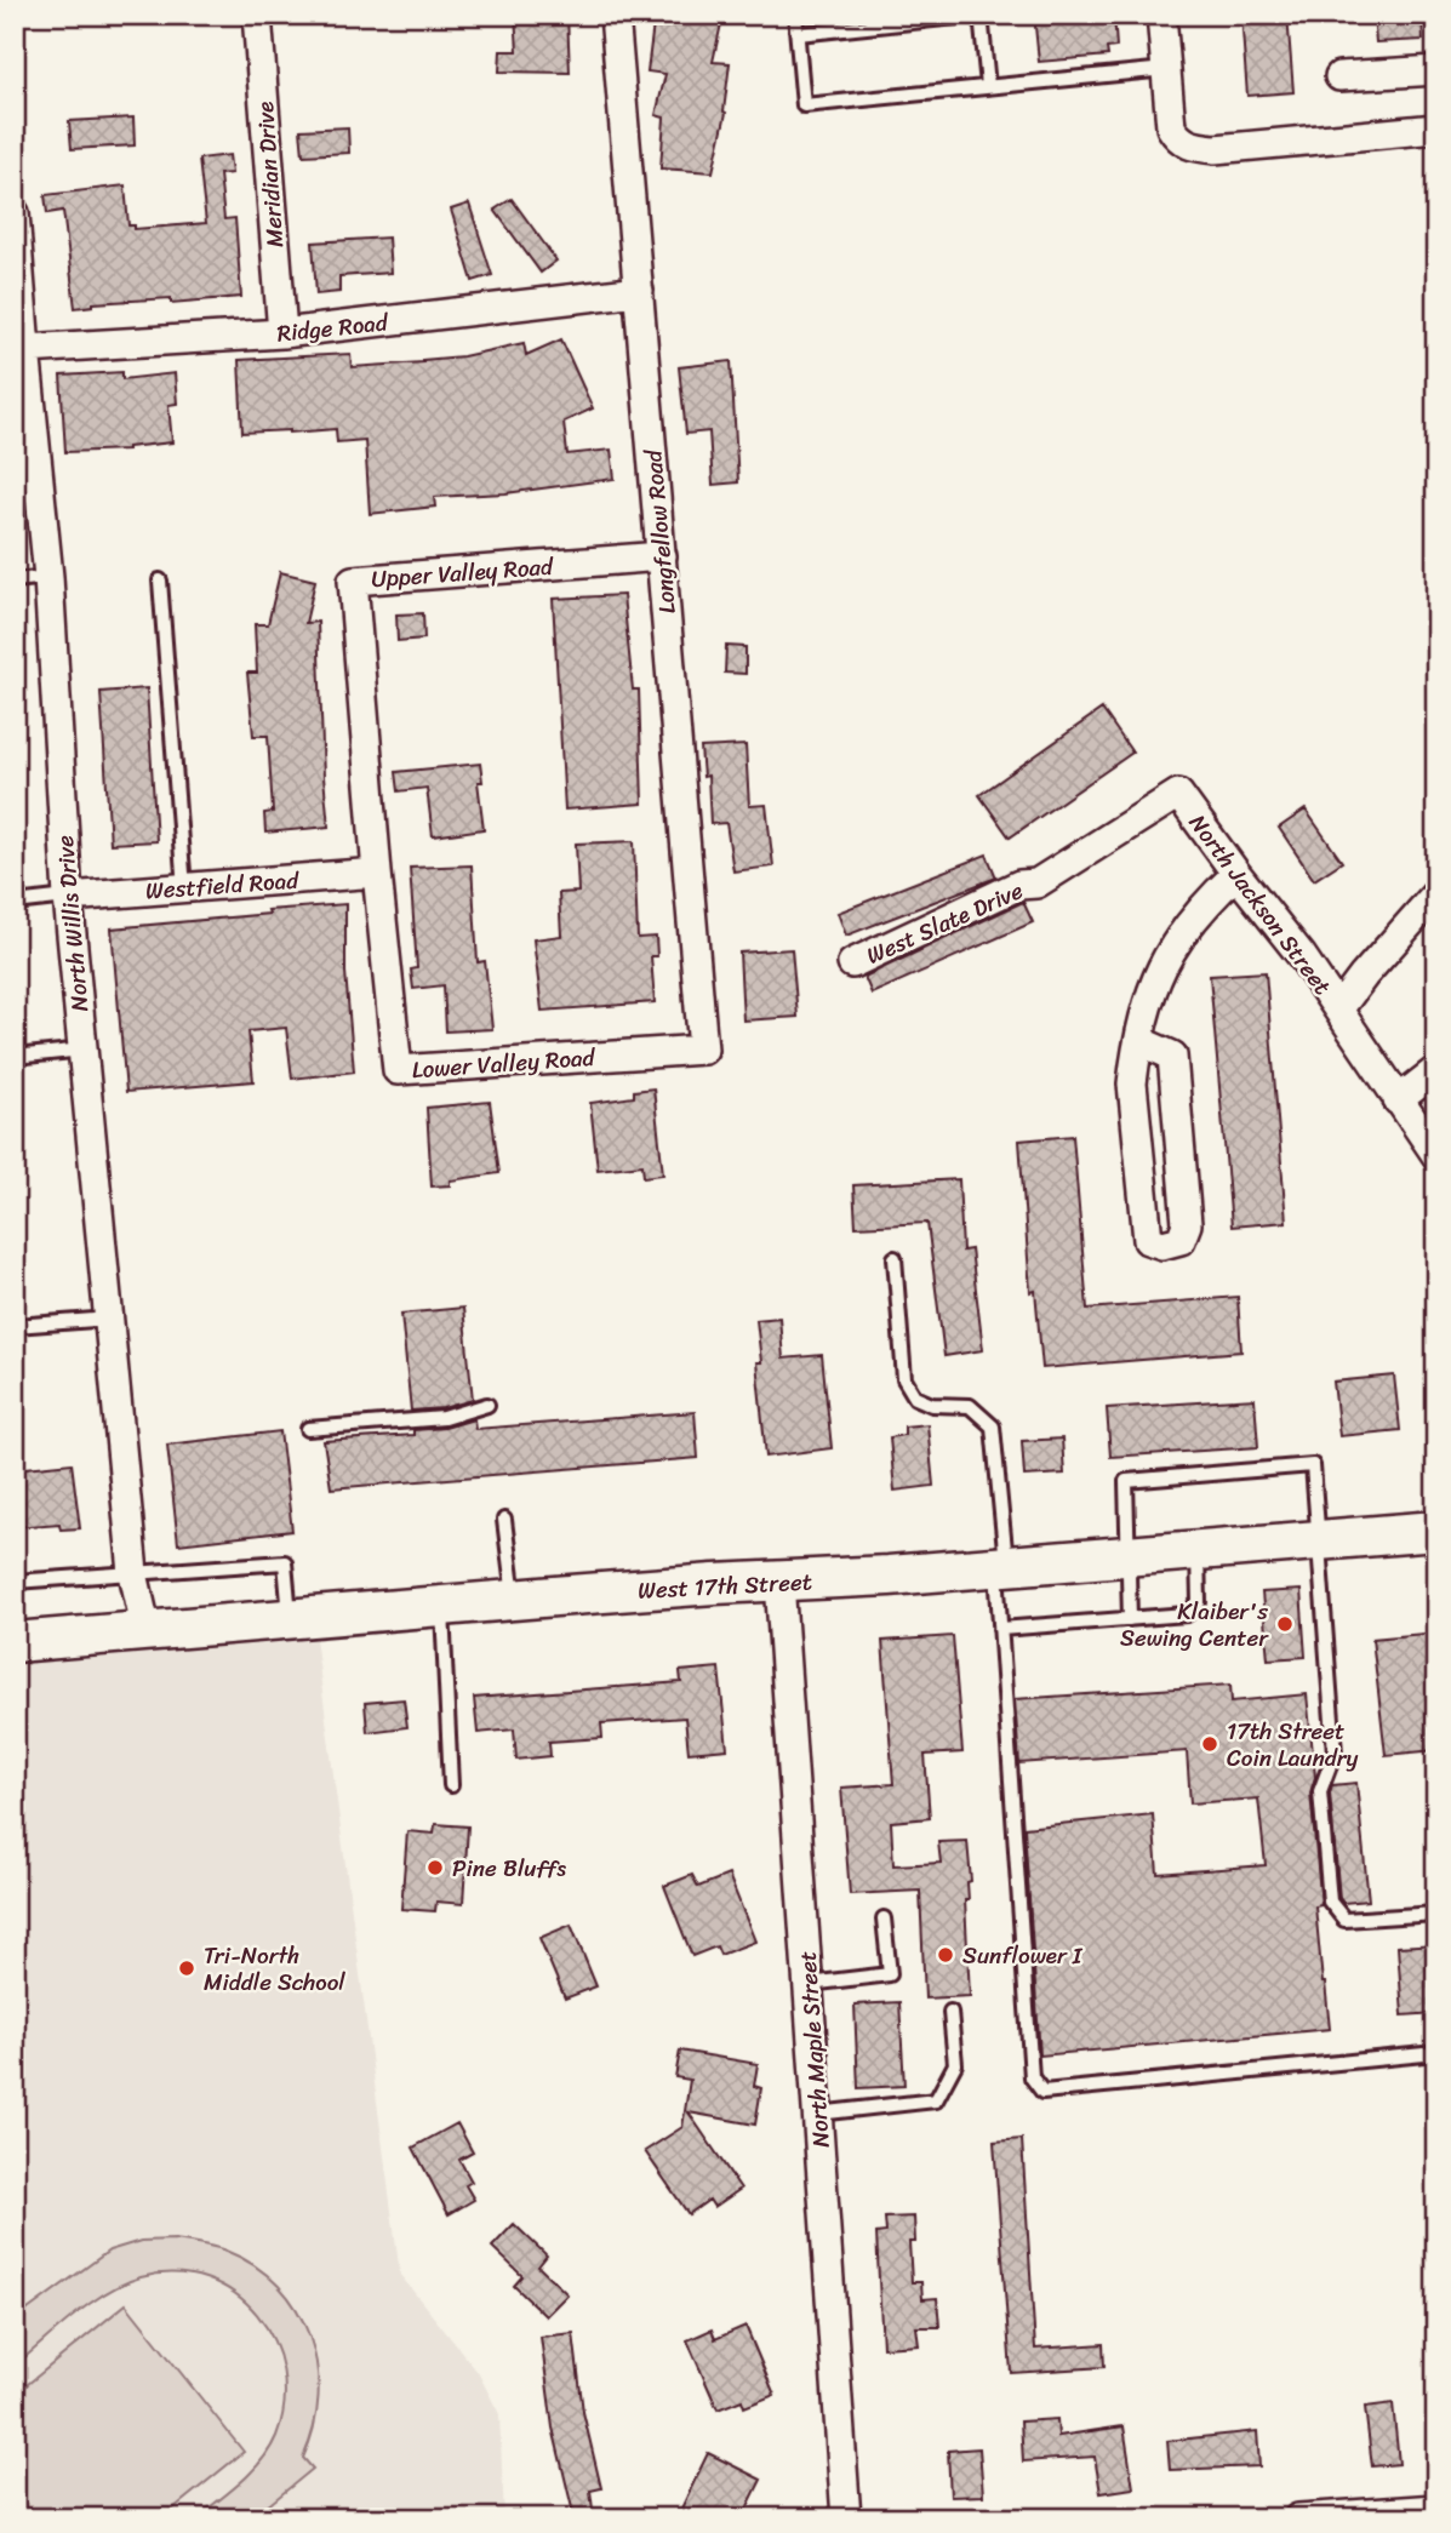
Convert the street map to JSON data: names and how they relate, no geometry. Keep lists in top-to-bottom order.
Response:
{
  "streets": {
    "main road": ["West 17th Street"],
    "street": [
      "Meridian Drive",
      "Ridge Road",
      "Longfellow Road",
      "Upper Valley Road",
      "Westfield Road",
      "North Jackson Street",
      "West Slate Drive",
      "North Willis Drive",
      "Lower Valley Road",
      "North Maple Street"
    ]
  },
  "crossings": [
    ["Meridian Drive", "Ridge Road"],
    ["Ridge Road", "Longfellow Road"],
    ["Ridge Road", "North Willis Drive"],
    ["Longfellow Road", "Upper Valley Road"],
    ["Longfellow Road", "Lower Valley Road"],
    ["Upper Valley Road", "Westfield Road"],
    ["Upper Valley Road", "Lower Valley Road"],
    ["Westfield Road", "North Willis Drive"],
    ["Westfield Road", "Lower Valley Road"],
    ["North Jackson Street", "West Slate Drive"],
    ["North Willis Drive", "West 17th Street"],
    ["West 17th Street", "North Maple Street"]
  ],
  "places": [
    "Klaiber's Sewing Center",
    "17th Street Coin Laundry",
    "Pine Bluffs",
    "Sunflower I",
    "Tri-North Middle School"
  ]
}
